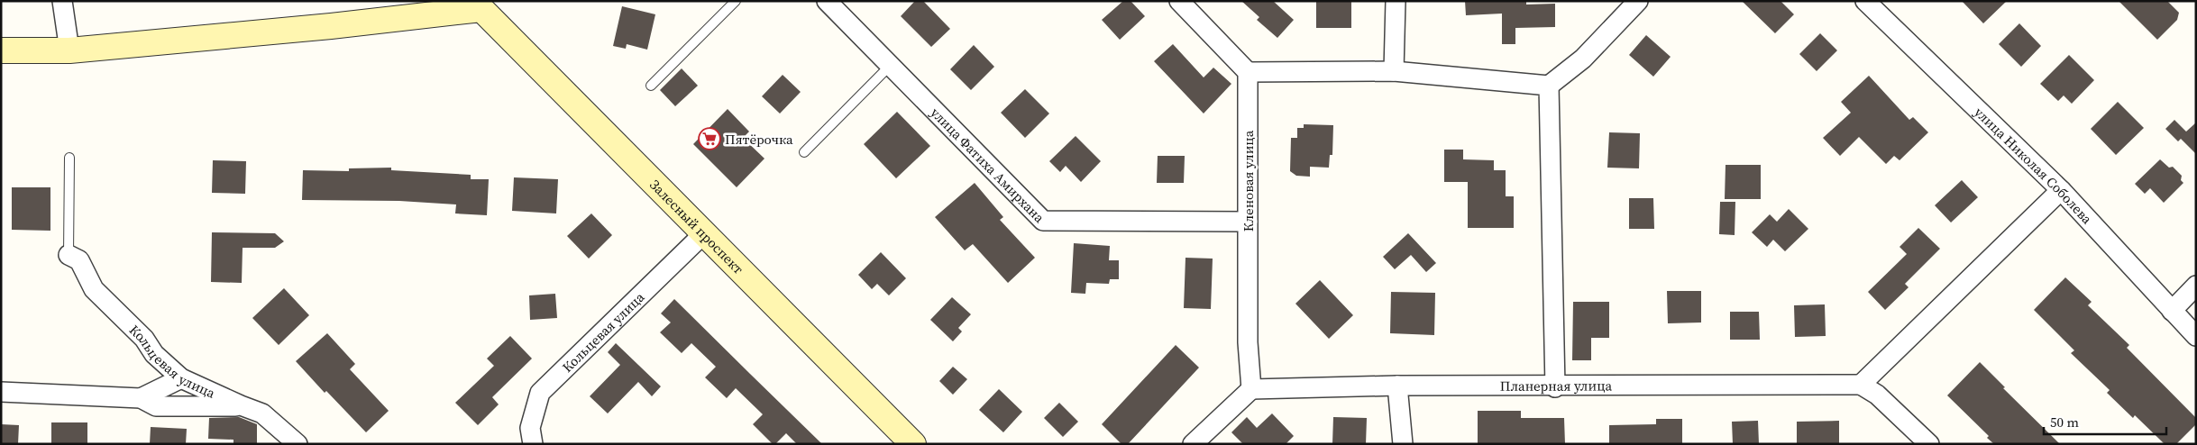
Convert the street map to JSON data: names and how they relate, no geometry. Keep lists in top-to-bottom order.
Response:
{
  "streets": {
    "main road": ["Залесный проспект"],
    "street": [
      "улица Фатиха Амирхана",
      "улица Николая Соболева",
      "Кленовая улица",
      "Кольцевая улица",
      "Планерная улица"
    ]
  },
  "crossings": [
    ["улица Фатиха Амирхана", "Кленовая улица"],
    ["Кленовая улица", "Планерная улица"],
    ["Залесный проспект", "Кольцевая улица"]
  ],
  "places": {
    "supermarket": ["Пятёрочка"]
  },
  "scale_bar": "50 m"
}
